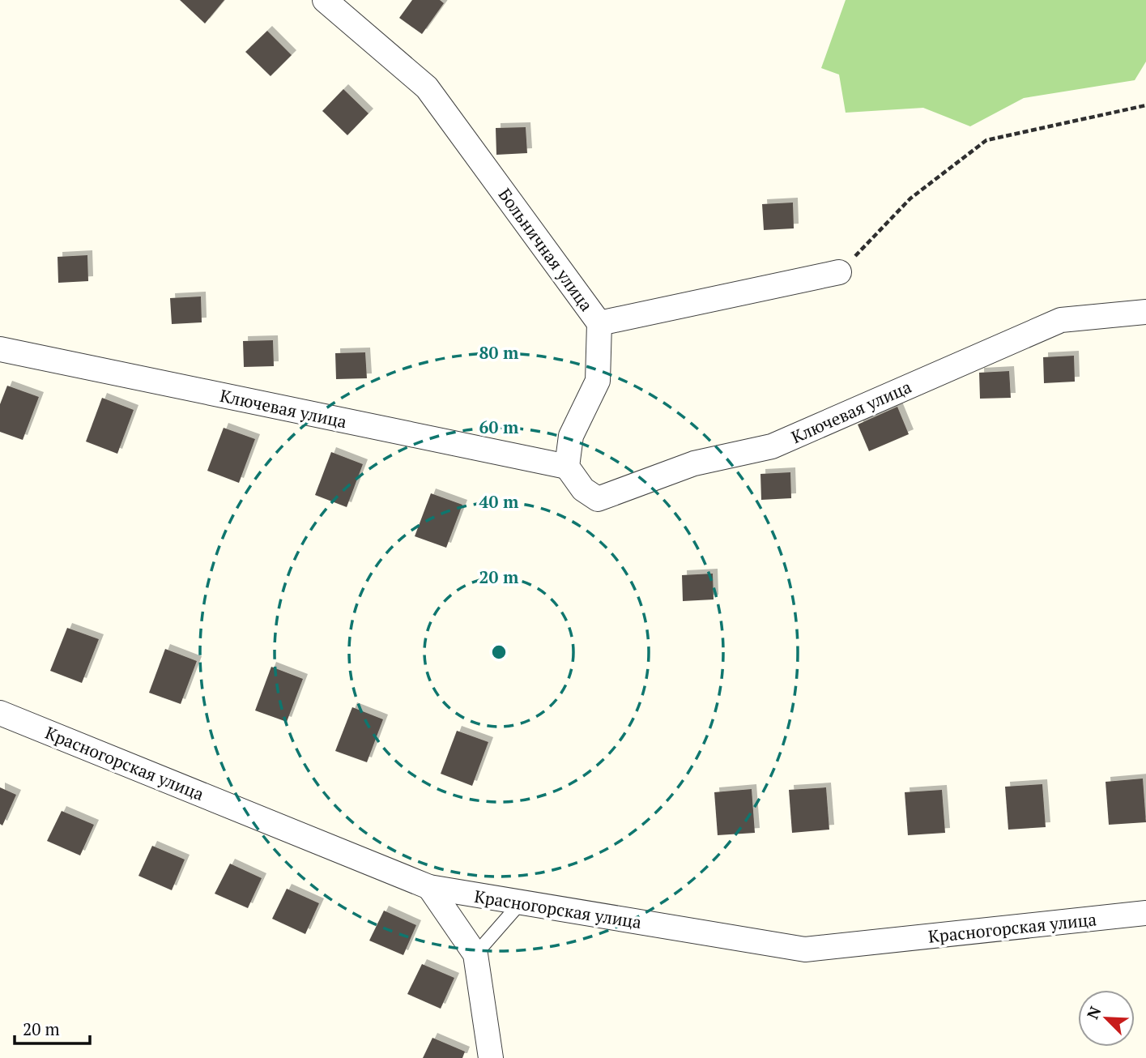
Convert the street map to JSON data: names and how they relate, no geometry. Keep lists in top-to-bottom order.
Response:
{
  "streets": {
    "street": ["Больничная улица", "Ключевая улица", "Красногорская улица"]
  },
  "scale_bar": "20 m",
  "north": "top left",
  "rings": [
    "80 m",
    "60 m",
    "40 m",
    "20 m"
  ]
}
